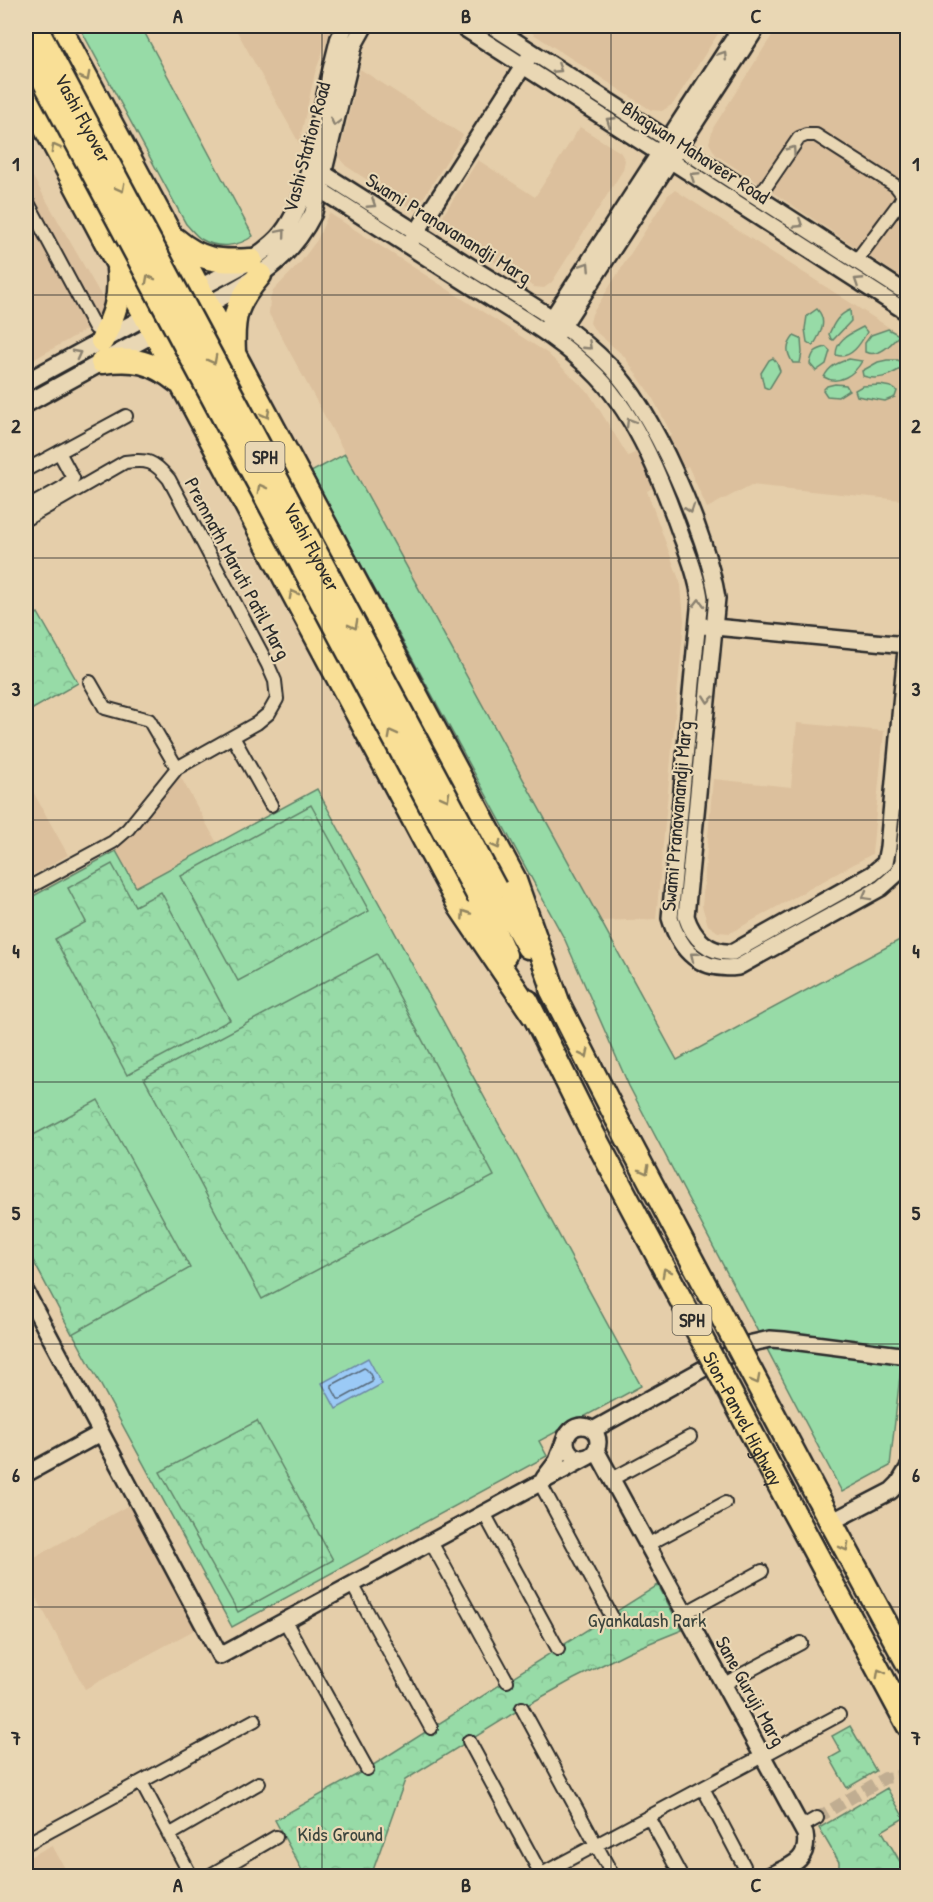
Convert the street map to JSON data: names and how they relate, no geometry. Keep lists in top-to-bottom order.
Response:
{
  "streets": {
    "highway": ["Vashi Flyover", "SPH", "Sion-Panvel Highway"],
    "main road": ["Vashi Station Road"],
    "street": [
      "Bhagwan Mahaveer Road",
      "Swami Pranavanandji Marg",
      "Premnath Maruti Patil Marg",
      "Sane Guruji Marg"
    ]
  },
  "crossings": [
    ["Vashi Flyover", "Sion-Panvel Highway"],
    ["Vashi Station Road", "Swami Pranavanandji Marg"]
  ],
  "parks": ["Gyankalash Park", "Kids Ground"],
  "grid": {
    "columns": ["A", "B", "C"],
    "rows": [
      "1",
      "2",
      "3",
      "4",
      "5",
      "6",
      "7"
    ]
  }
}
